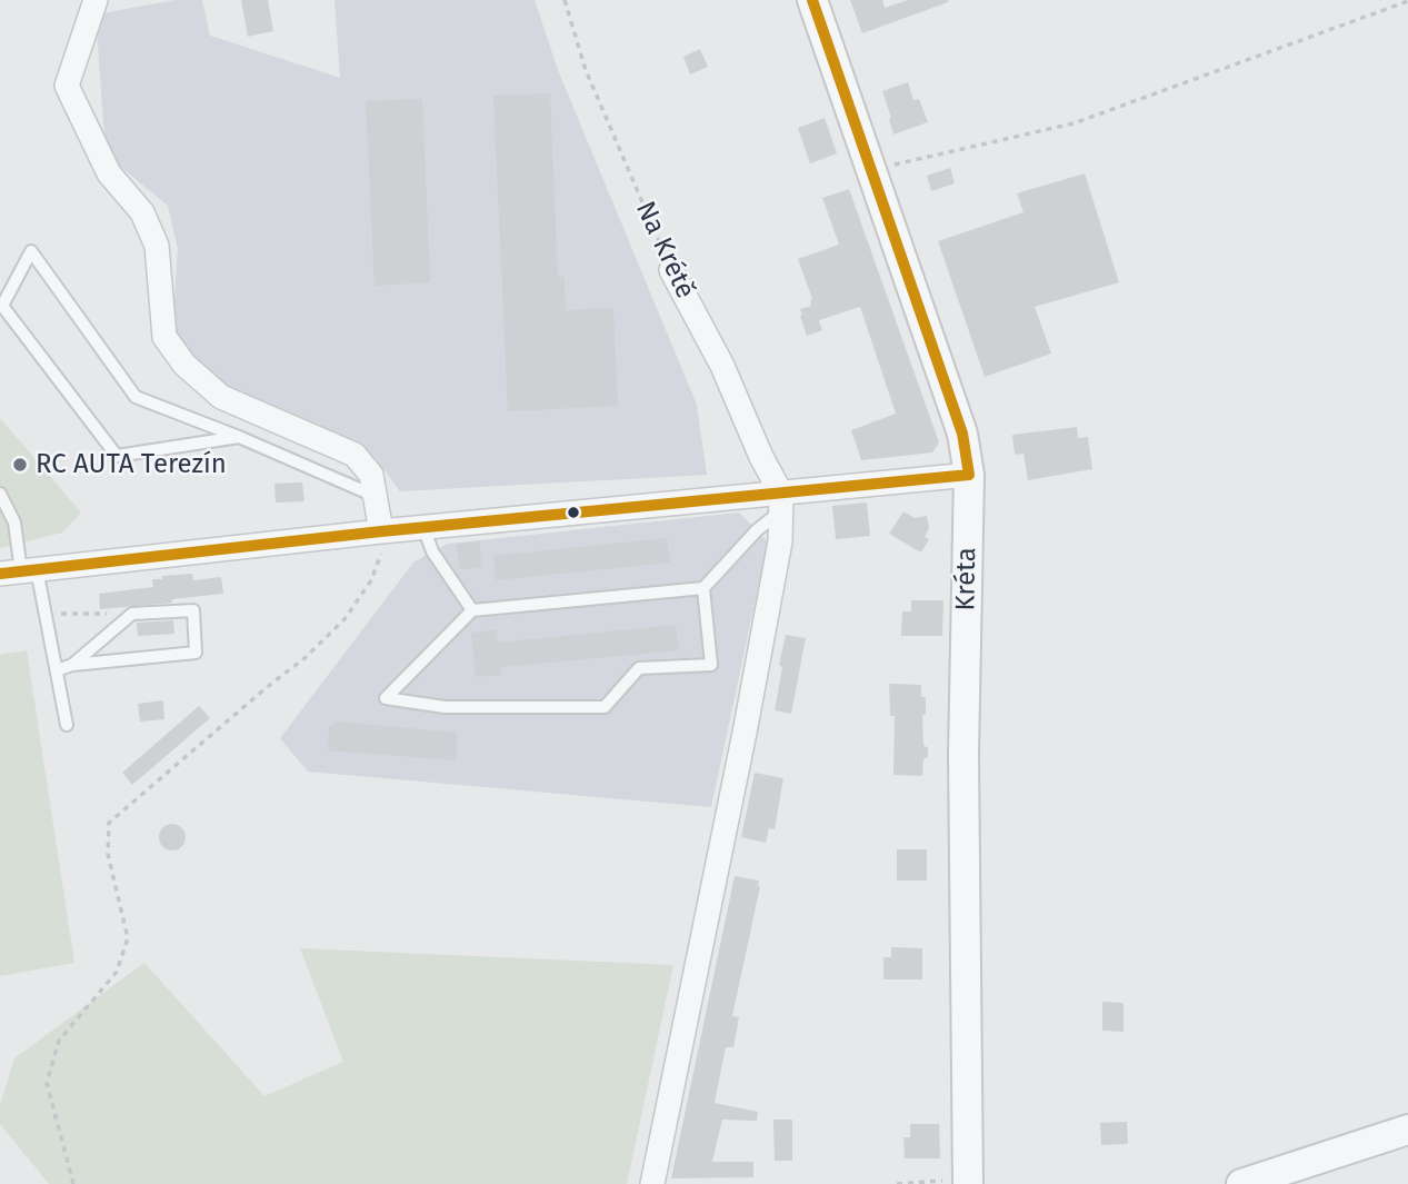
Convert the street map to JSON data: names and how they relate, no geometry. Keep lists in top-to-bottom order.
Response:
{
  "streets": {
    "street": ["Na Krétě", "Kréta"]
  },
  "places": ["RC AUTA Terezín"]
}
